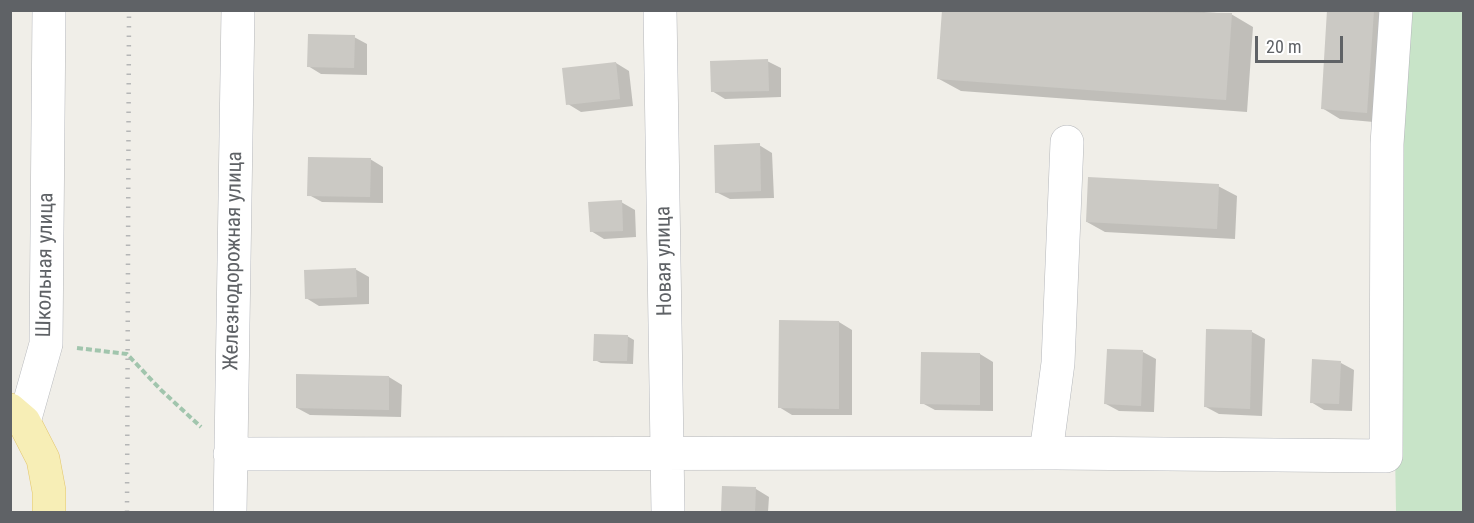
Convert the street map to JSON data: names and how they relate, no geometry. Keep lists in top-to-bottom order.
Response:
{
  "streets": {
    "main road": ["Школьная улица"],
    "street": ["Железнодорожная улица", "Новая улица"]
  },
  "scale_bar": "20 m"
}
